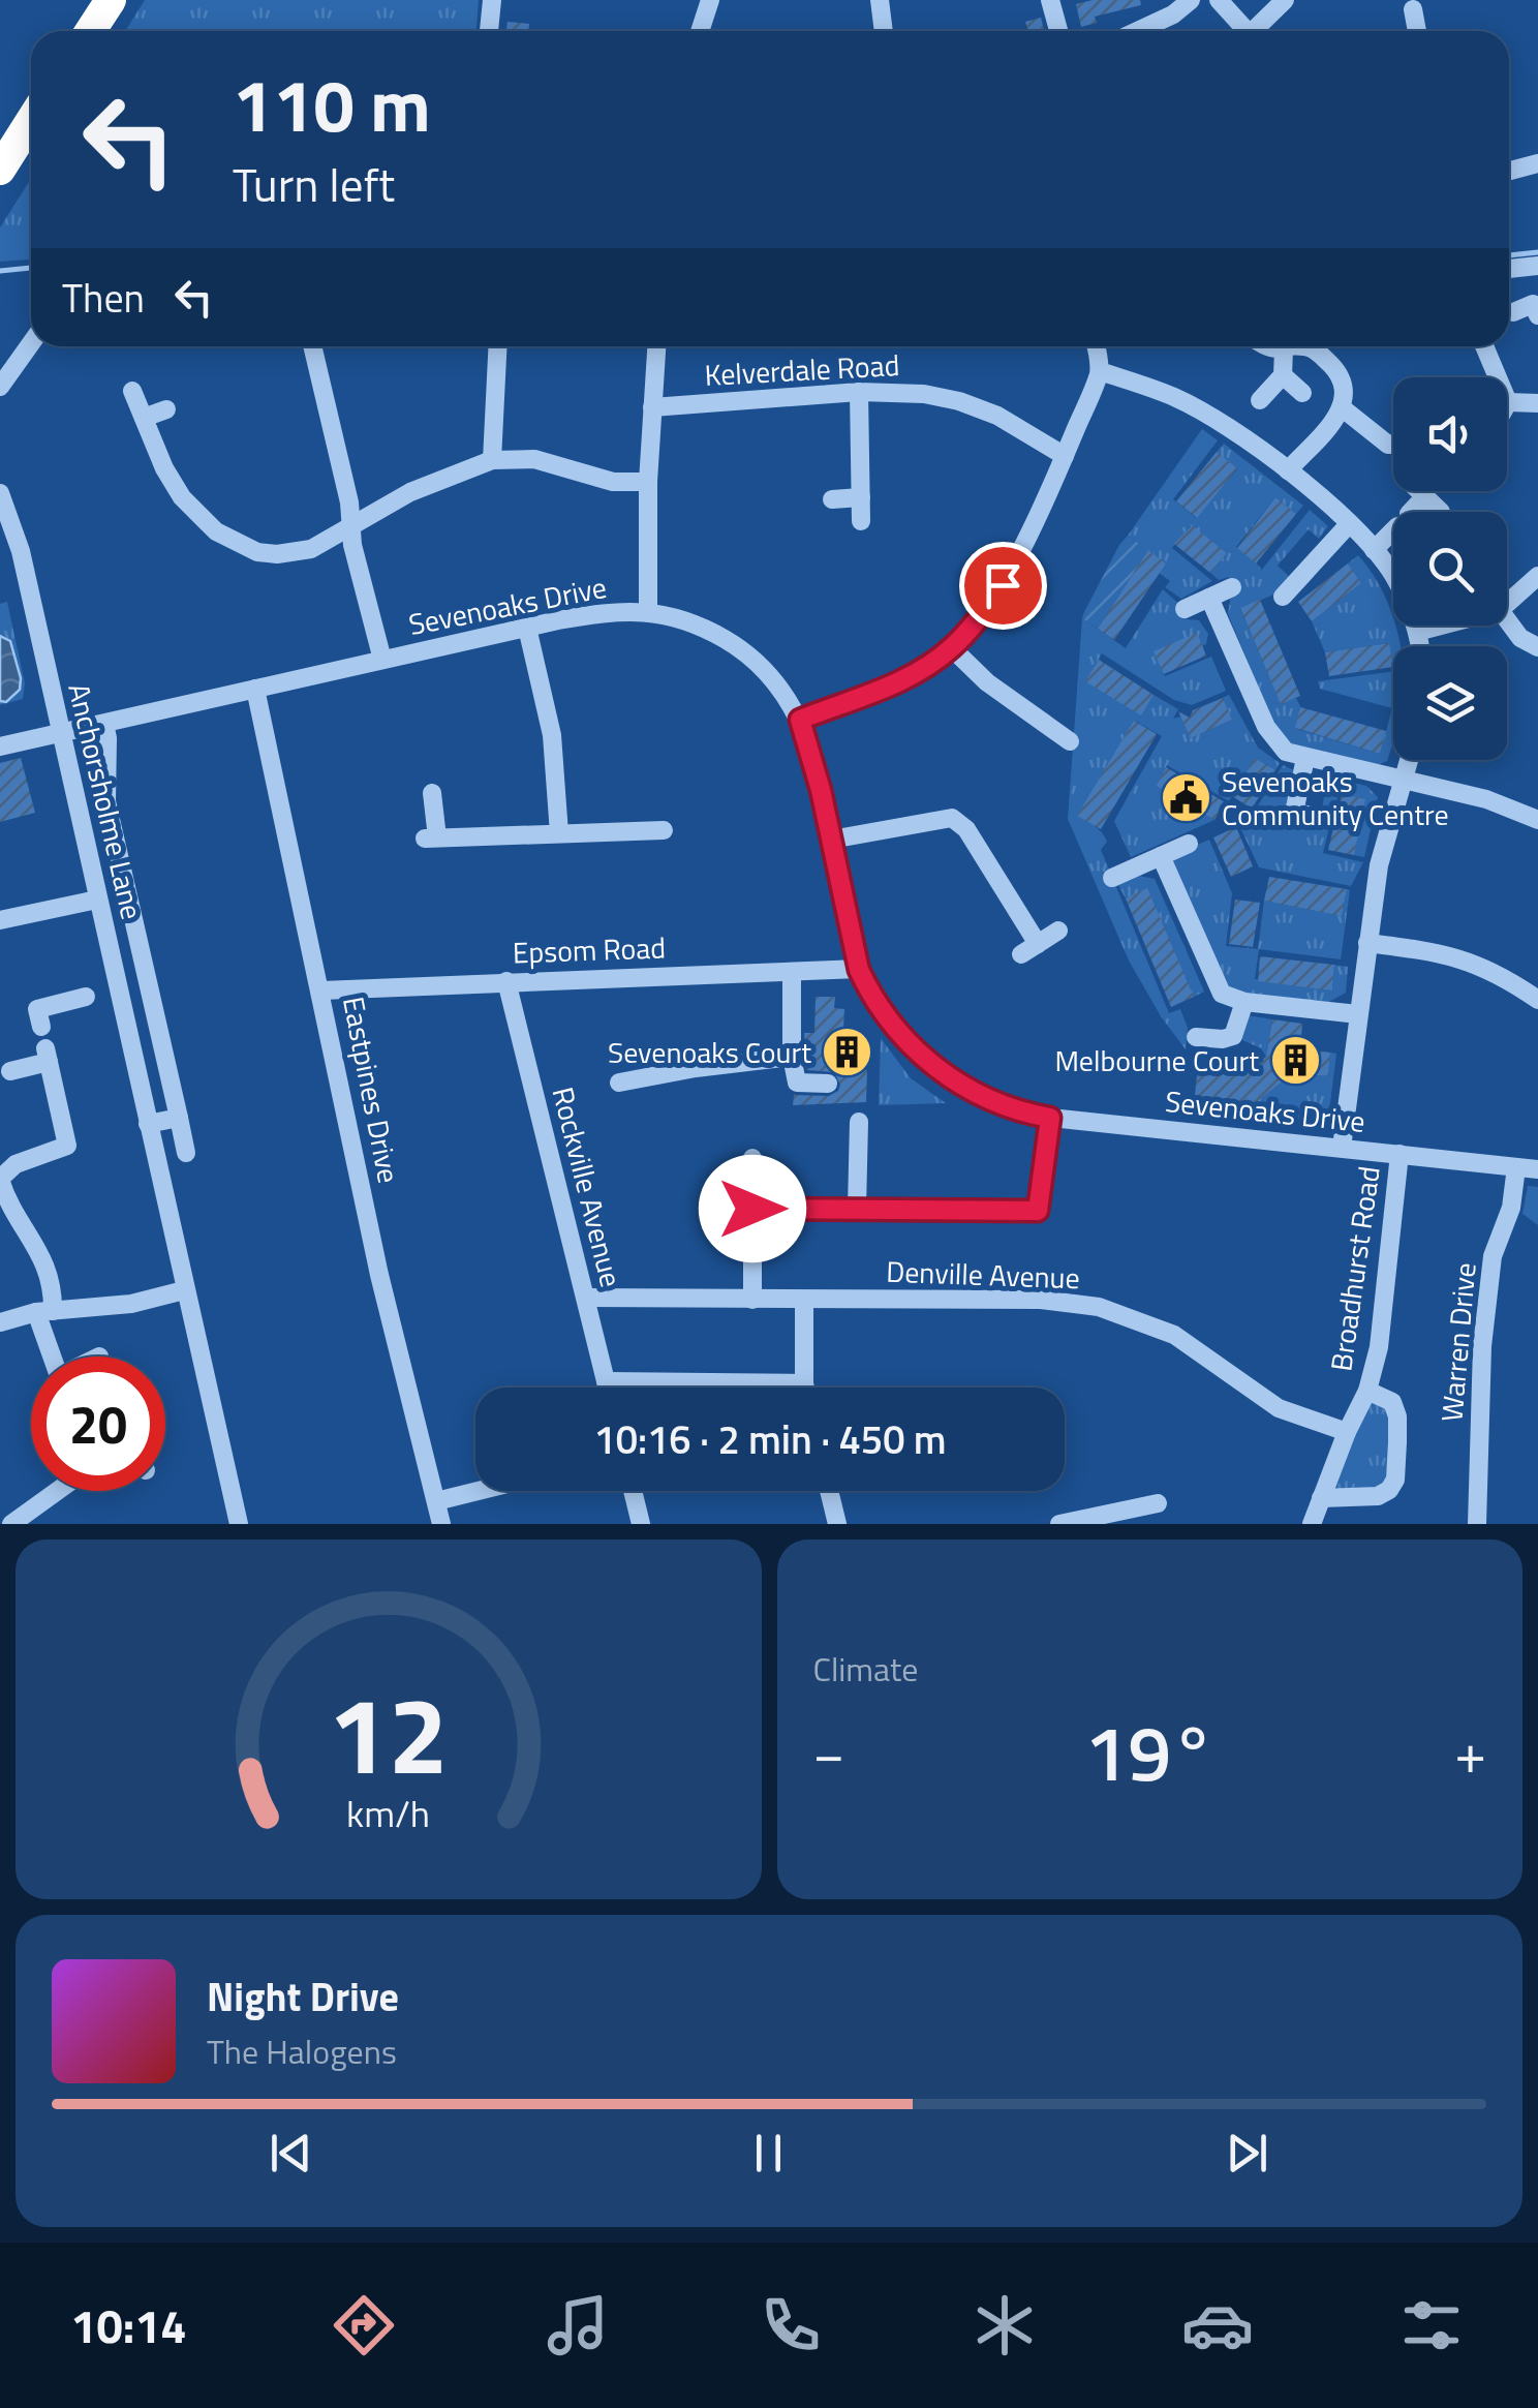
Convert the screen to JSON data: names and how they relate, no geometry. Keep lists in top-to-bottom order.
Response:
{
  "streets": {
    "street": [
      "Kelverdale Road",
      "Sevenoaks Drive",
      "Anchorsholme Lane",
      "Epsom Road",
      "Eastpines Drive",
      "Rockville Avenue",
      "Broadhurst Road",
      "Denville Avenue",
      "Warren Drive"
    ]
  },
  "crossings": [
    ["Sevenoaks Drive", "Anchorsholme Lane"],
    ["Sevenoaks Drive", "Epsom Road"],
    ["Sevenoaks Drive", "Eastpines Drive"],
    ["Sevenoaks Drive", "Broadhurst Road"],
    ["Sevenoaks Drive", "Warren Drive"],
    ["Epsom Road", "Eastpines Drive"],
    ["Epsom Road", "Rockville Avenue"],
    ["Rockville Avenue", "Denville Avenue"],
    ["Broadhurst Road", "Denville Avenue"]
  ],
  "places": {
    "public building": ["Sevenoaks Community Centre"],
    "building": ["Sevenoaks Court", "Melbourne Court"]
  },
  "page": {
    "turn": ["110 m", "Turn left"],
    "then": "Then",
    "limit": "20",
    "trip": "10:16 · 2 min · 450 m",
    "tile": "Climate",
    "heat": ["−", "19°", "+"],
    "song": ["Night Drive", "The Halogens"],
    "tabs": "10:14",
    "gauge": ["12", "km/h"]
  }
}
